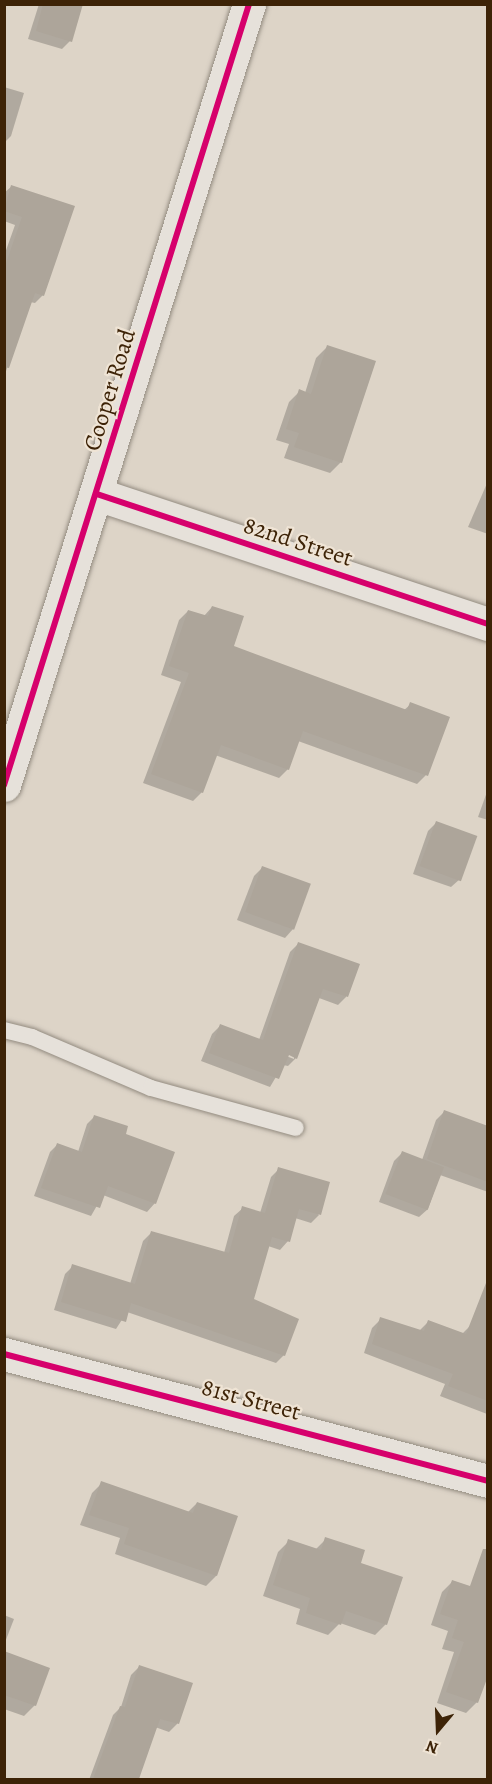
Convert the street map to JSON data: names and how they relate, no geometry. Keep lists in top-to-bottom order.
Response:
{
  "streets": {
    "street": ["Cooper Road", "82nd Street", "81st Street"]
  },
  "crossings": [
    ["Cooper Road", "82nd Street"]
  ],
  "north": "bottom"
}
